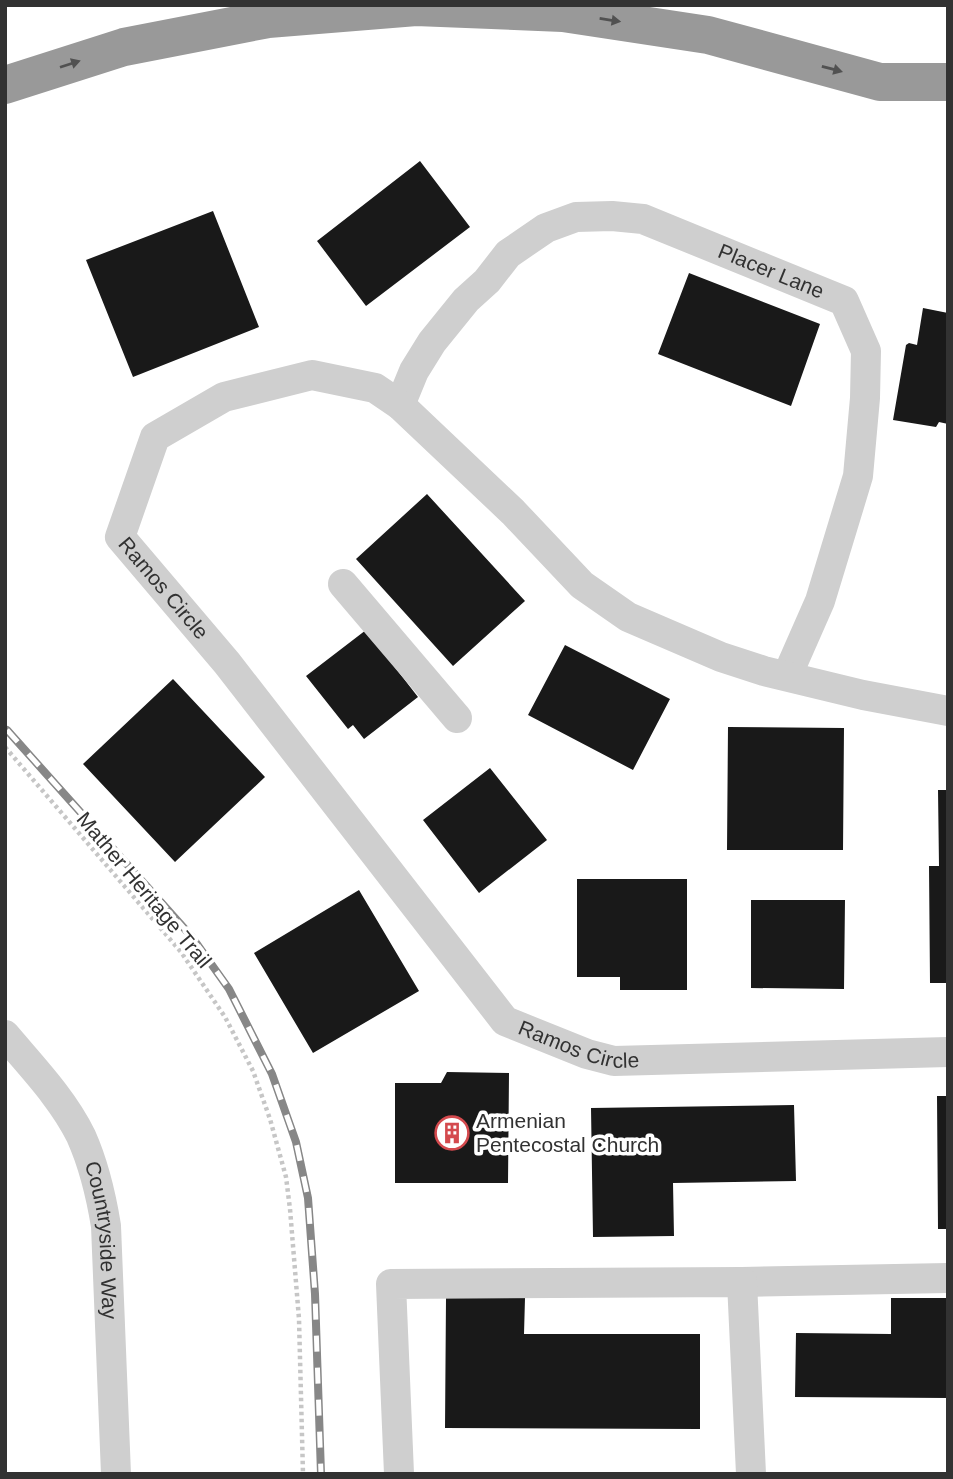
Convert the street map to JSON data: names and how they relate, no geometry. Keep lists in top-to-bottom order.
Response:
{
  "streets": {
    "street": ["Placer Lane", "Ramos Circle", "Countryside Way"],
    "path": ["Mather Heritage Trail"]
  },
  "crossings": [
    ["Placer Lane", "Ramos Circle"]
  ],
  "places": {
    "building": ["Armenian Pentecostal Church"]
  }
}
